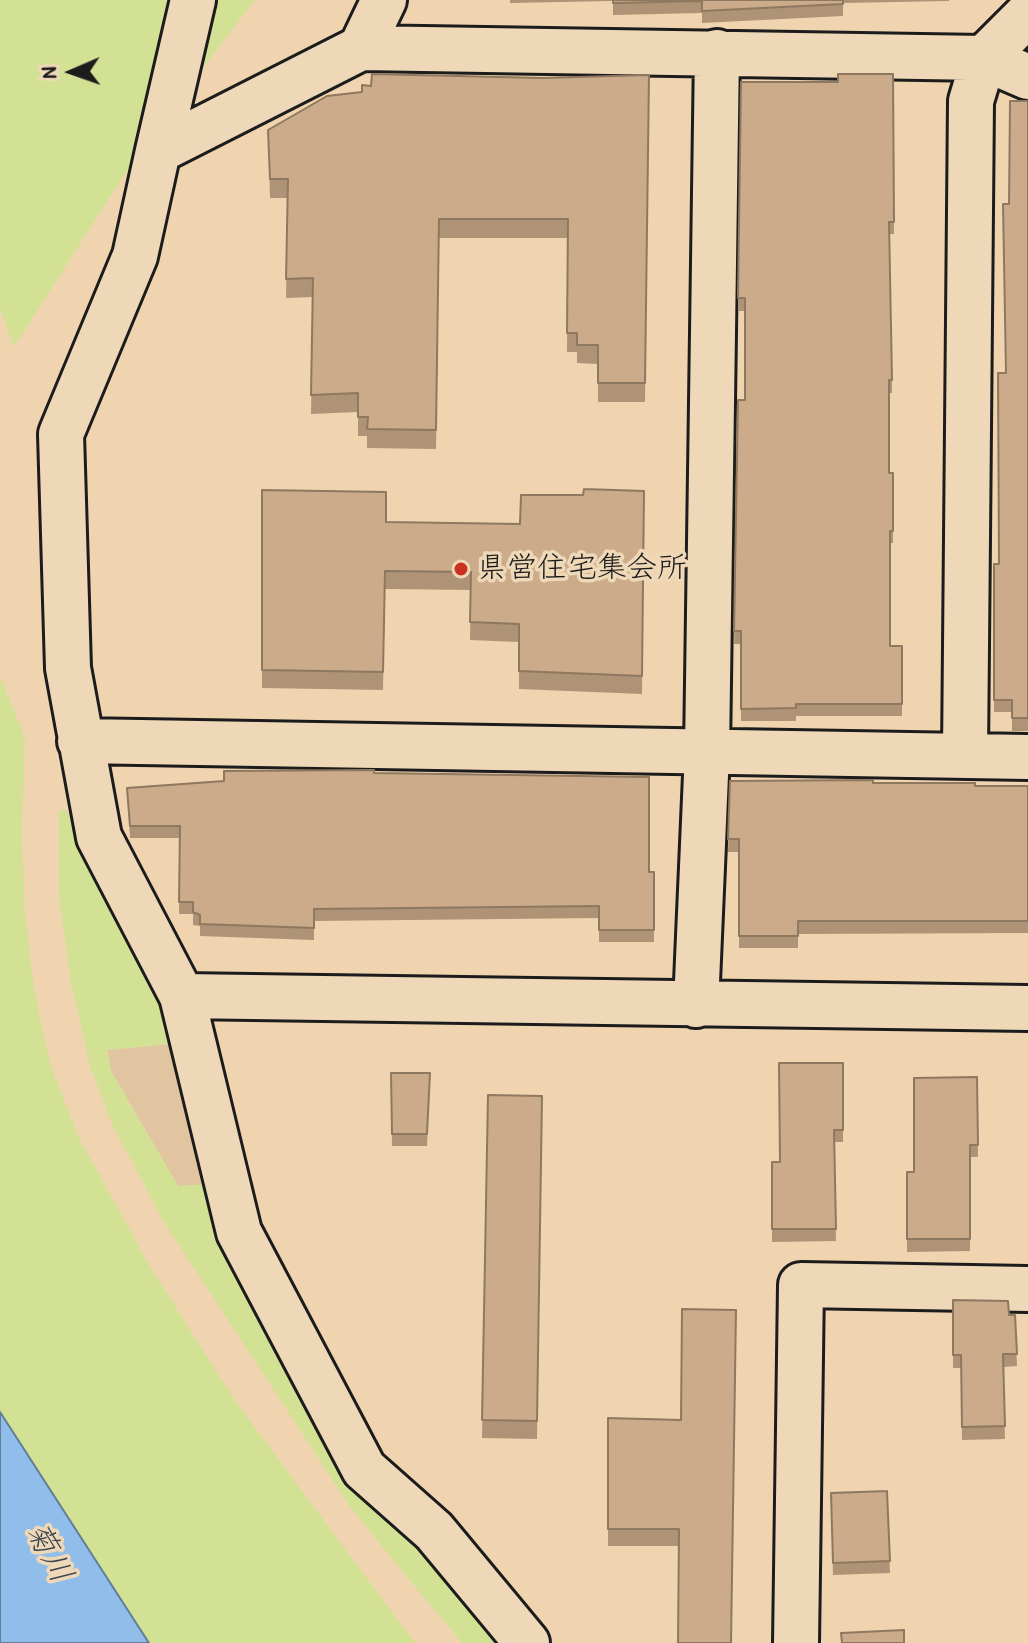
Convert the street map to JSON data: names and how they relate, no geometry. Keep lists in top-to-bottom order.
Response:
{
  "water": ["菊川"],
  "places": ["県営住宅集会所"],
  "north": "left"
}
